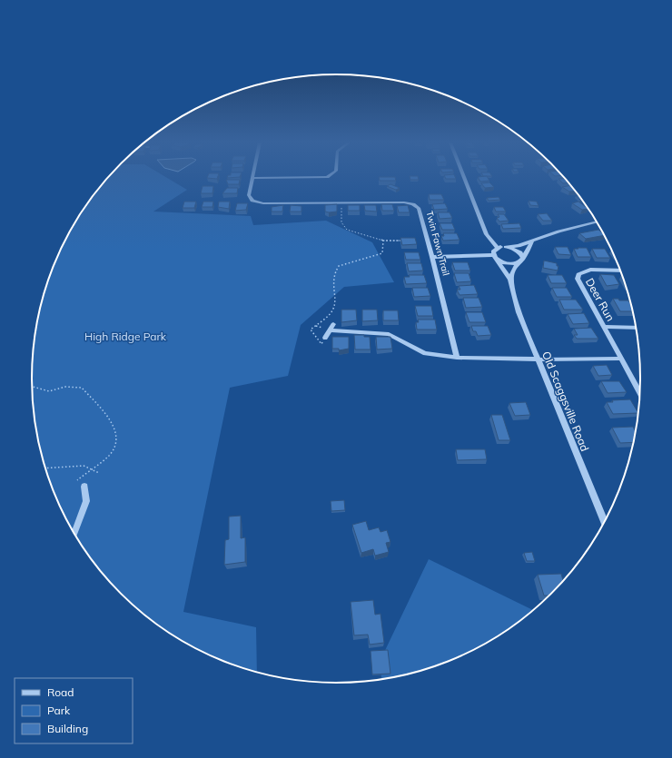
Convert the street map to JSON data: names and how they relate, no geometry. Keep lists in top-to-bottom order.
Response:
{
  "streets": {
    "street": ["Twin Fawn Trail", "Deer Run", "Old Scaggsville Road"]
  },
  "parks": ["High Ridge Park"],
  "legend": ["Road", "Park", "Building"]
}
